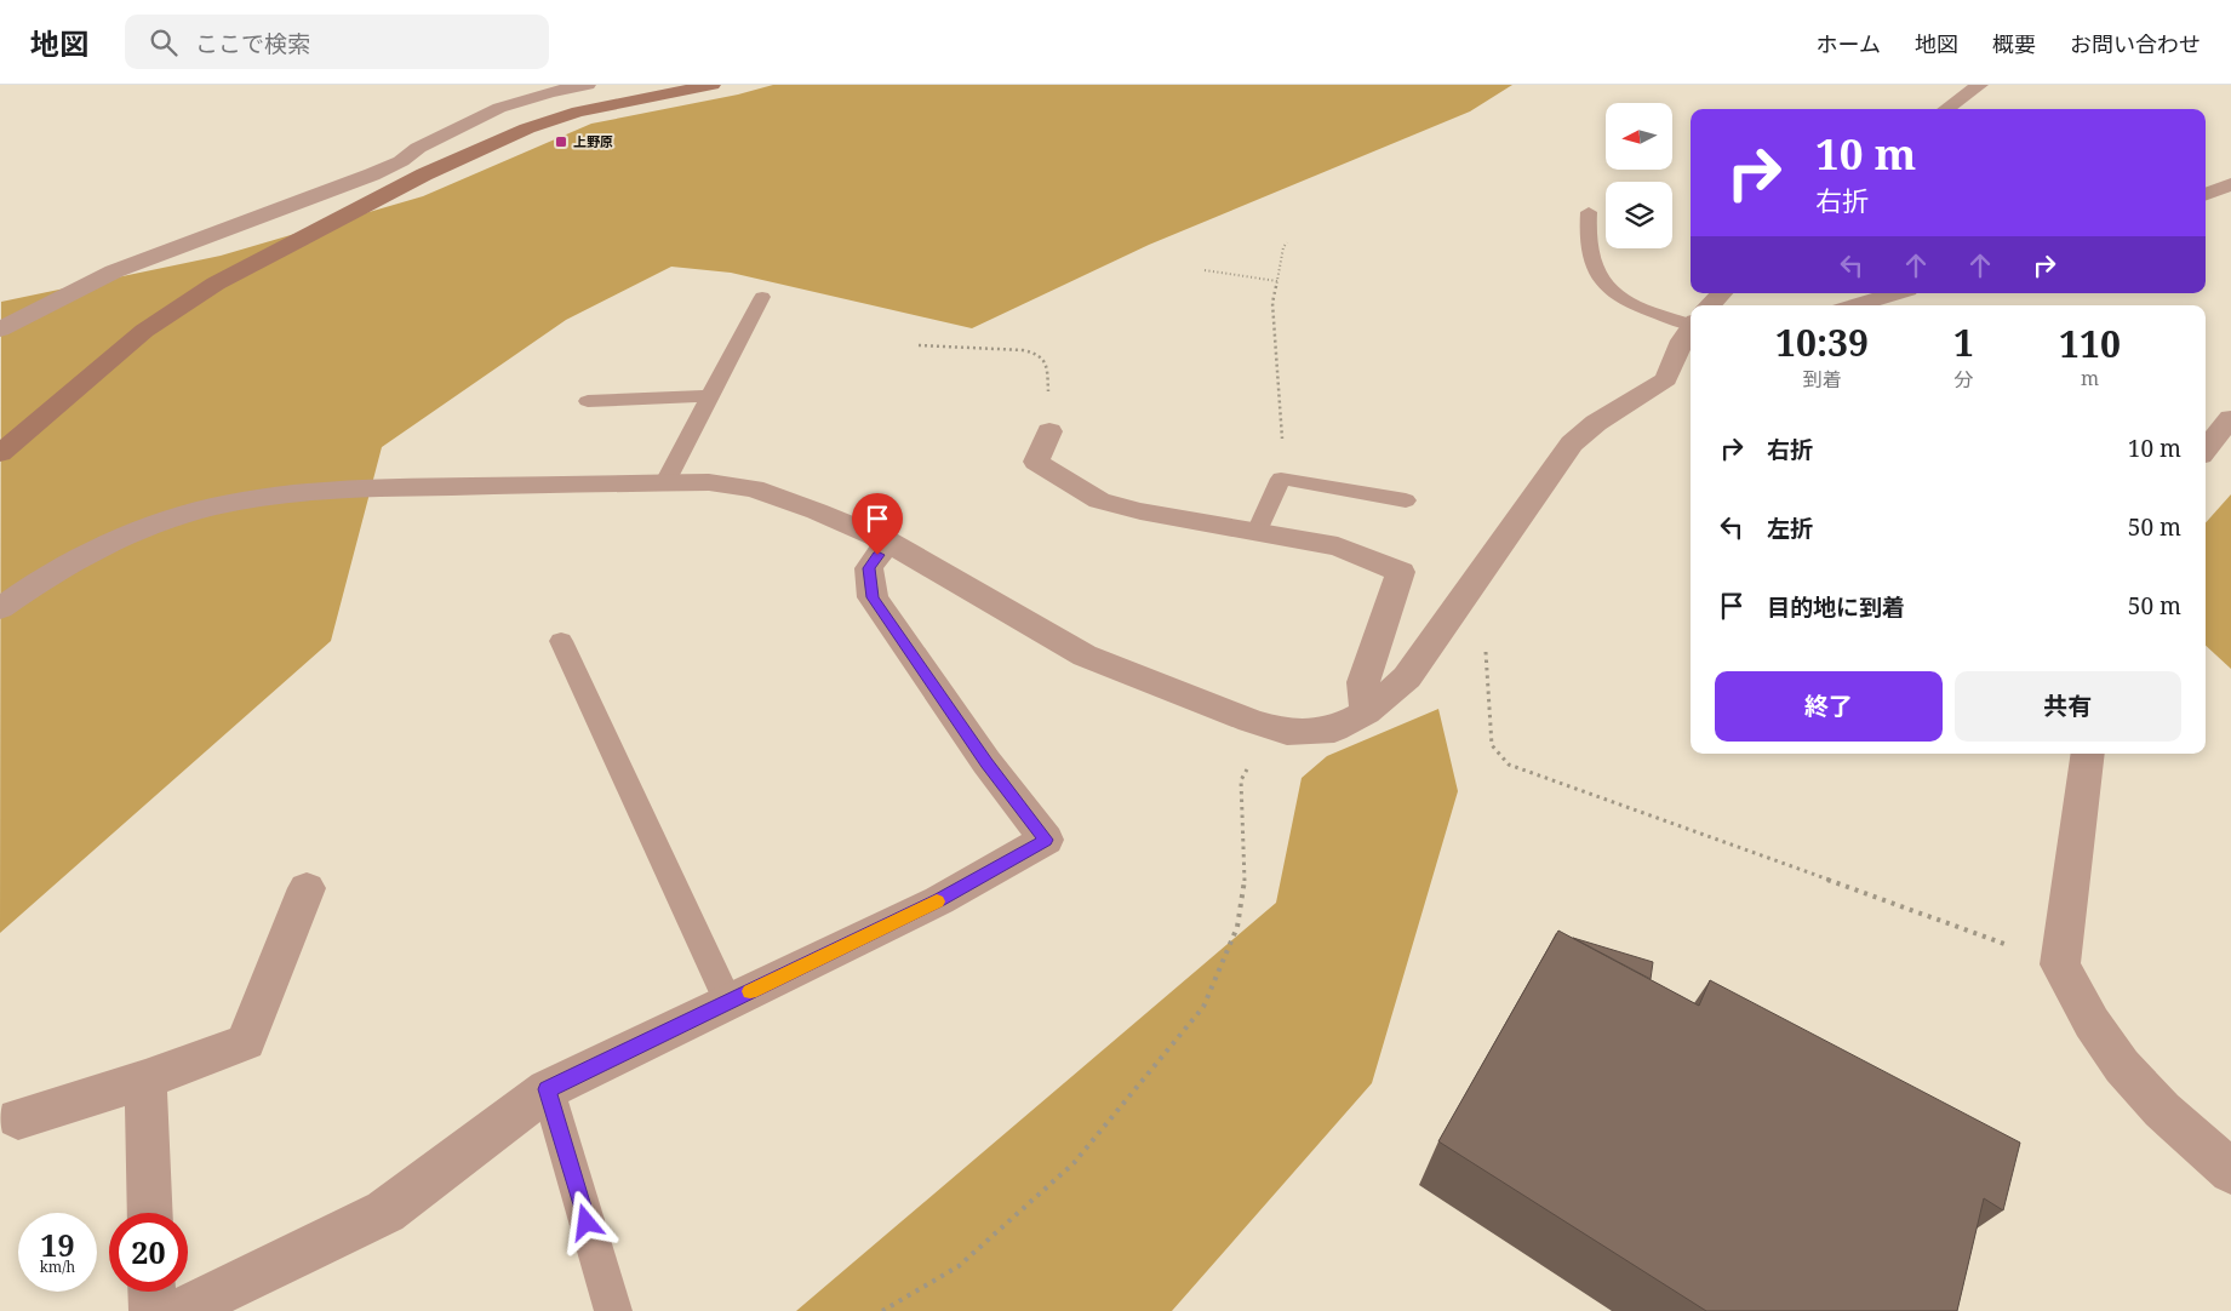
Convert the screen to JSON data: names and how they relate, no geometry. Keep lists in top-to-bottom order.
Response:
{
  "places": {
    "transit": ["上野原"]
  },
  "north": "left",
  "page": {
    "header": "地図",
    "search": "ここで検索",
    "nav": [
      "ホーム",
      "地図",
      "概要",
      "お問い合わせ"
    ],
    "turn": ["10 m", "右折"],
    "eta": [
      "10:39",
      "到着",
      "1",
      "分",
      "110",
      "m"
    ],
    "list": [
      {
        "name": "右折",
        "value": "10 m"
      },
      {
        "name": "左折",
        "value": "50 m"
      },
      {
        "name": "目的地に到着",
        "value": "50 m"
      }
    ],
    "buttons": ["終了", "共有"],
    "speed": "19 km/h",
    "limit": "20"
  }
}
